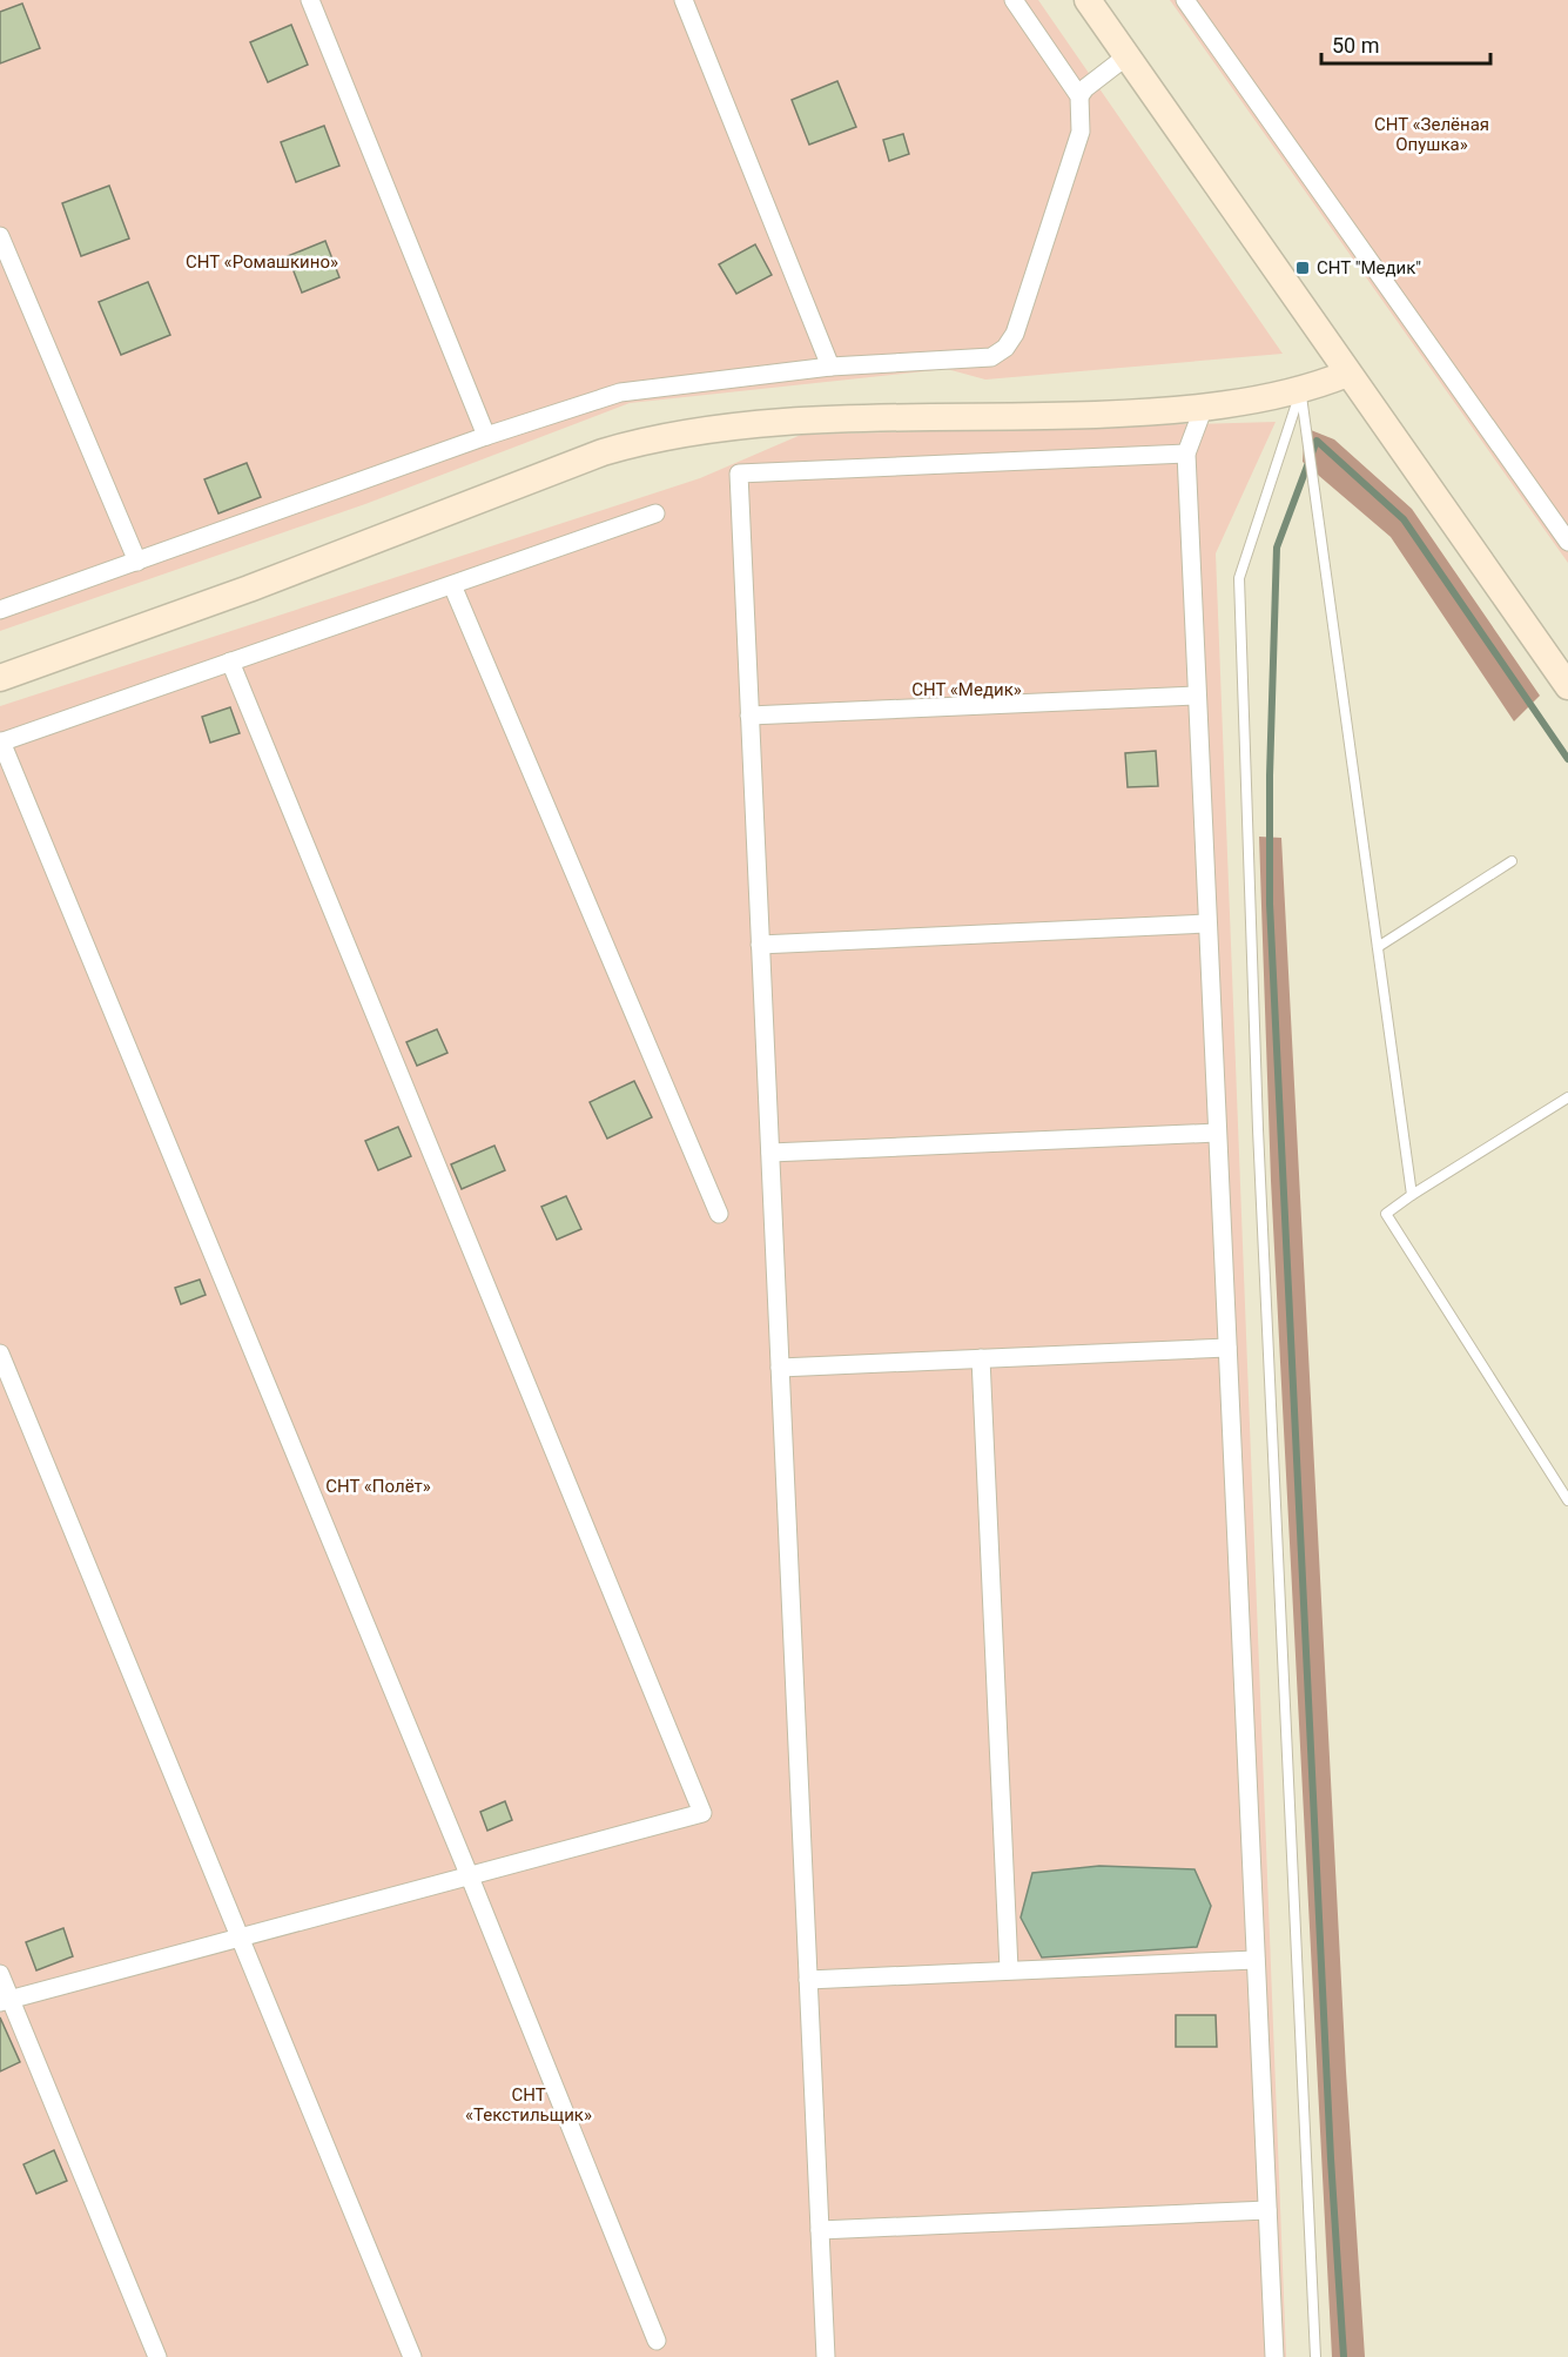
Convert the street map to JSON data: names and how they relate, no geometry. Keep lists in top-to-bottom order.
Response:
{
  "parks": [
    "СНТ «Зелёная Опушка»",
    "СНТ «Ромашкино»",
    "СНТ «Медик»",
    "СНТ «Полёт»",
    "СНТ «Текстильщик»"
  ],
  "places": {
    "transit": ["СНТ \"Медик\""]
  },
  "scale_bar": "50 m"
}
